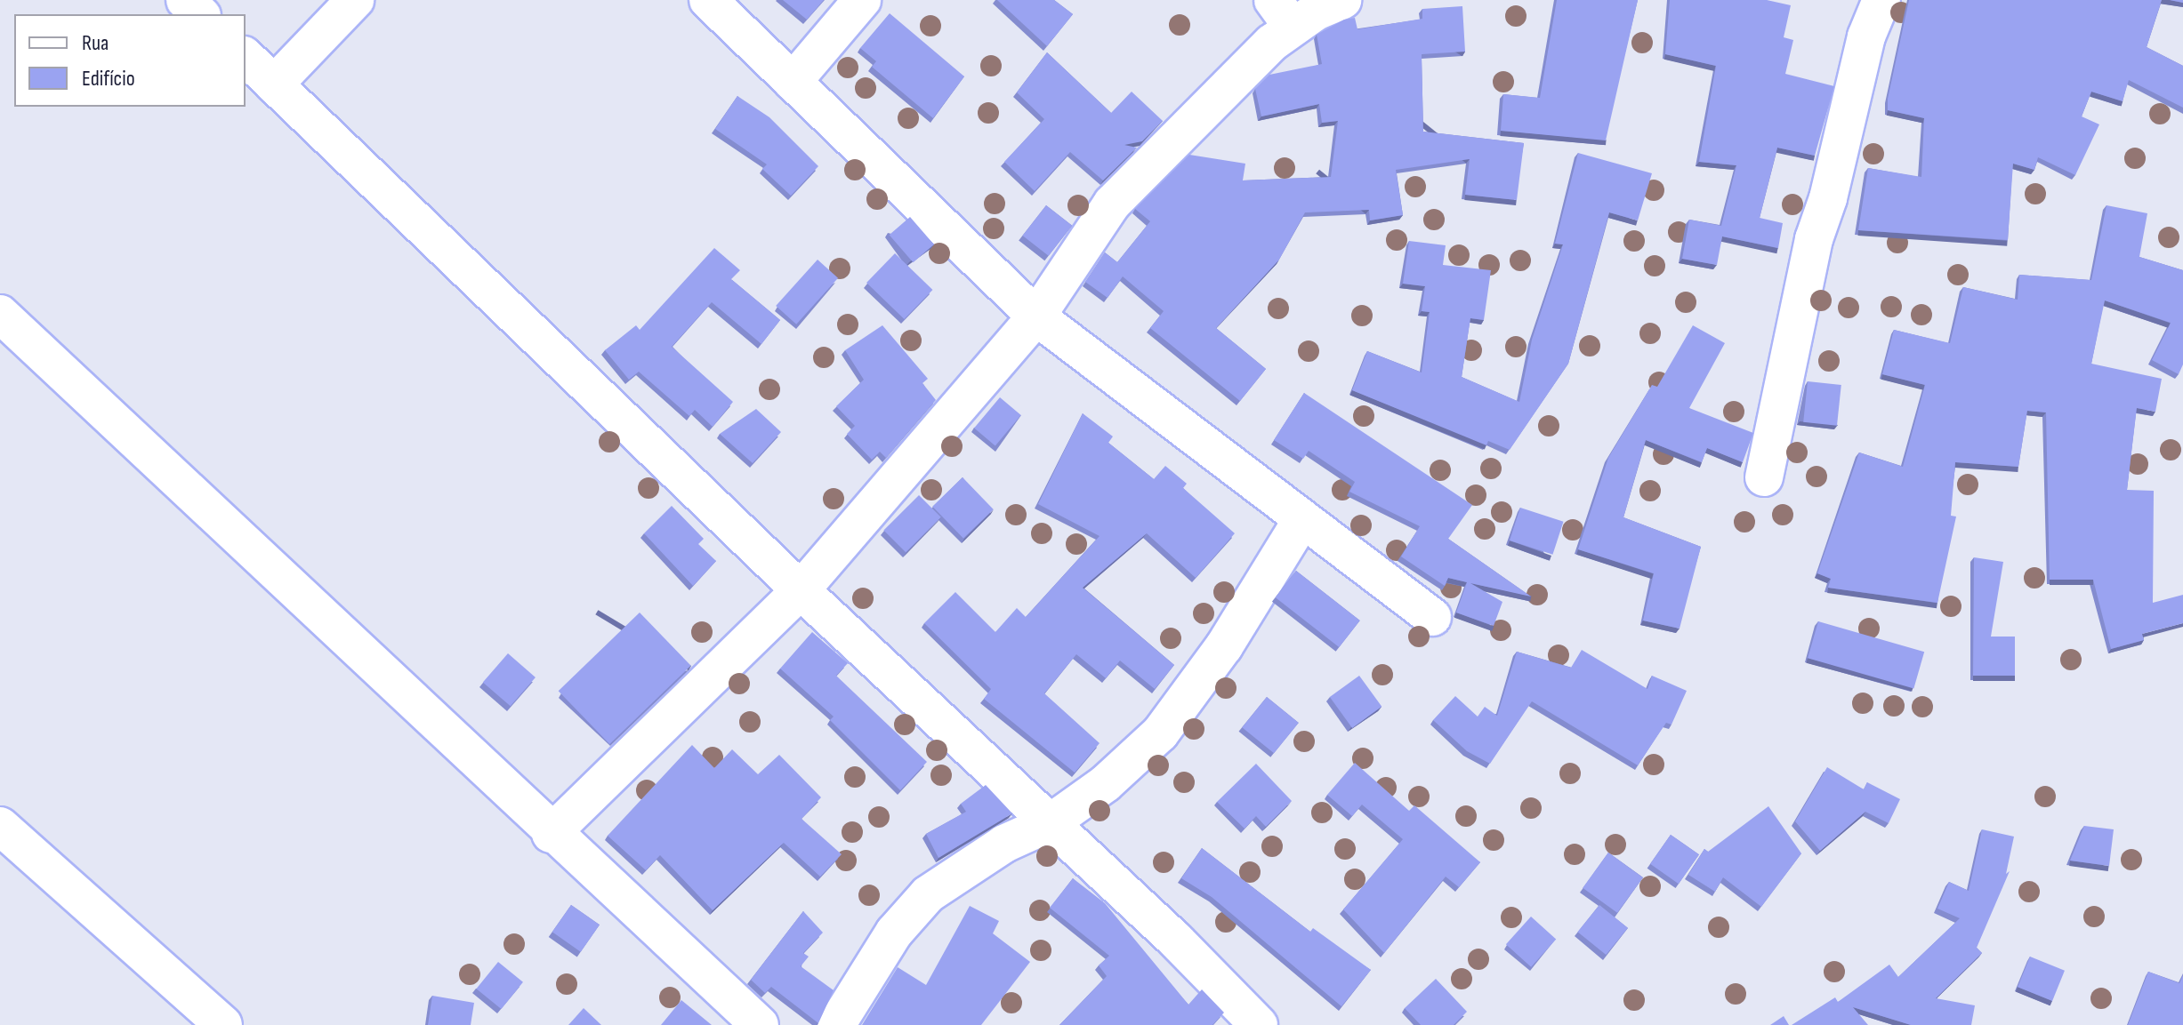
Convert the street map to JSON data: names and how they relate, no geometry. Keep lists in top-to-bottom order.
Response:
{
  "legend": ["Rua", "Edifício"]
}
